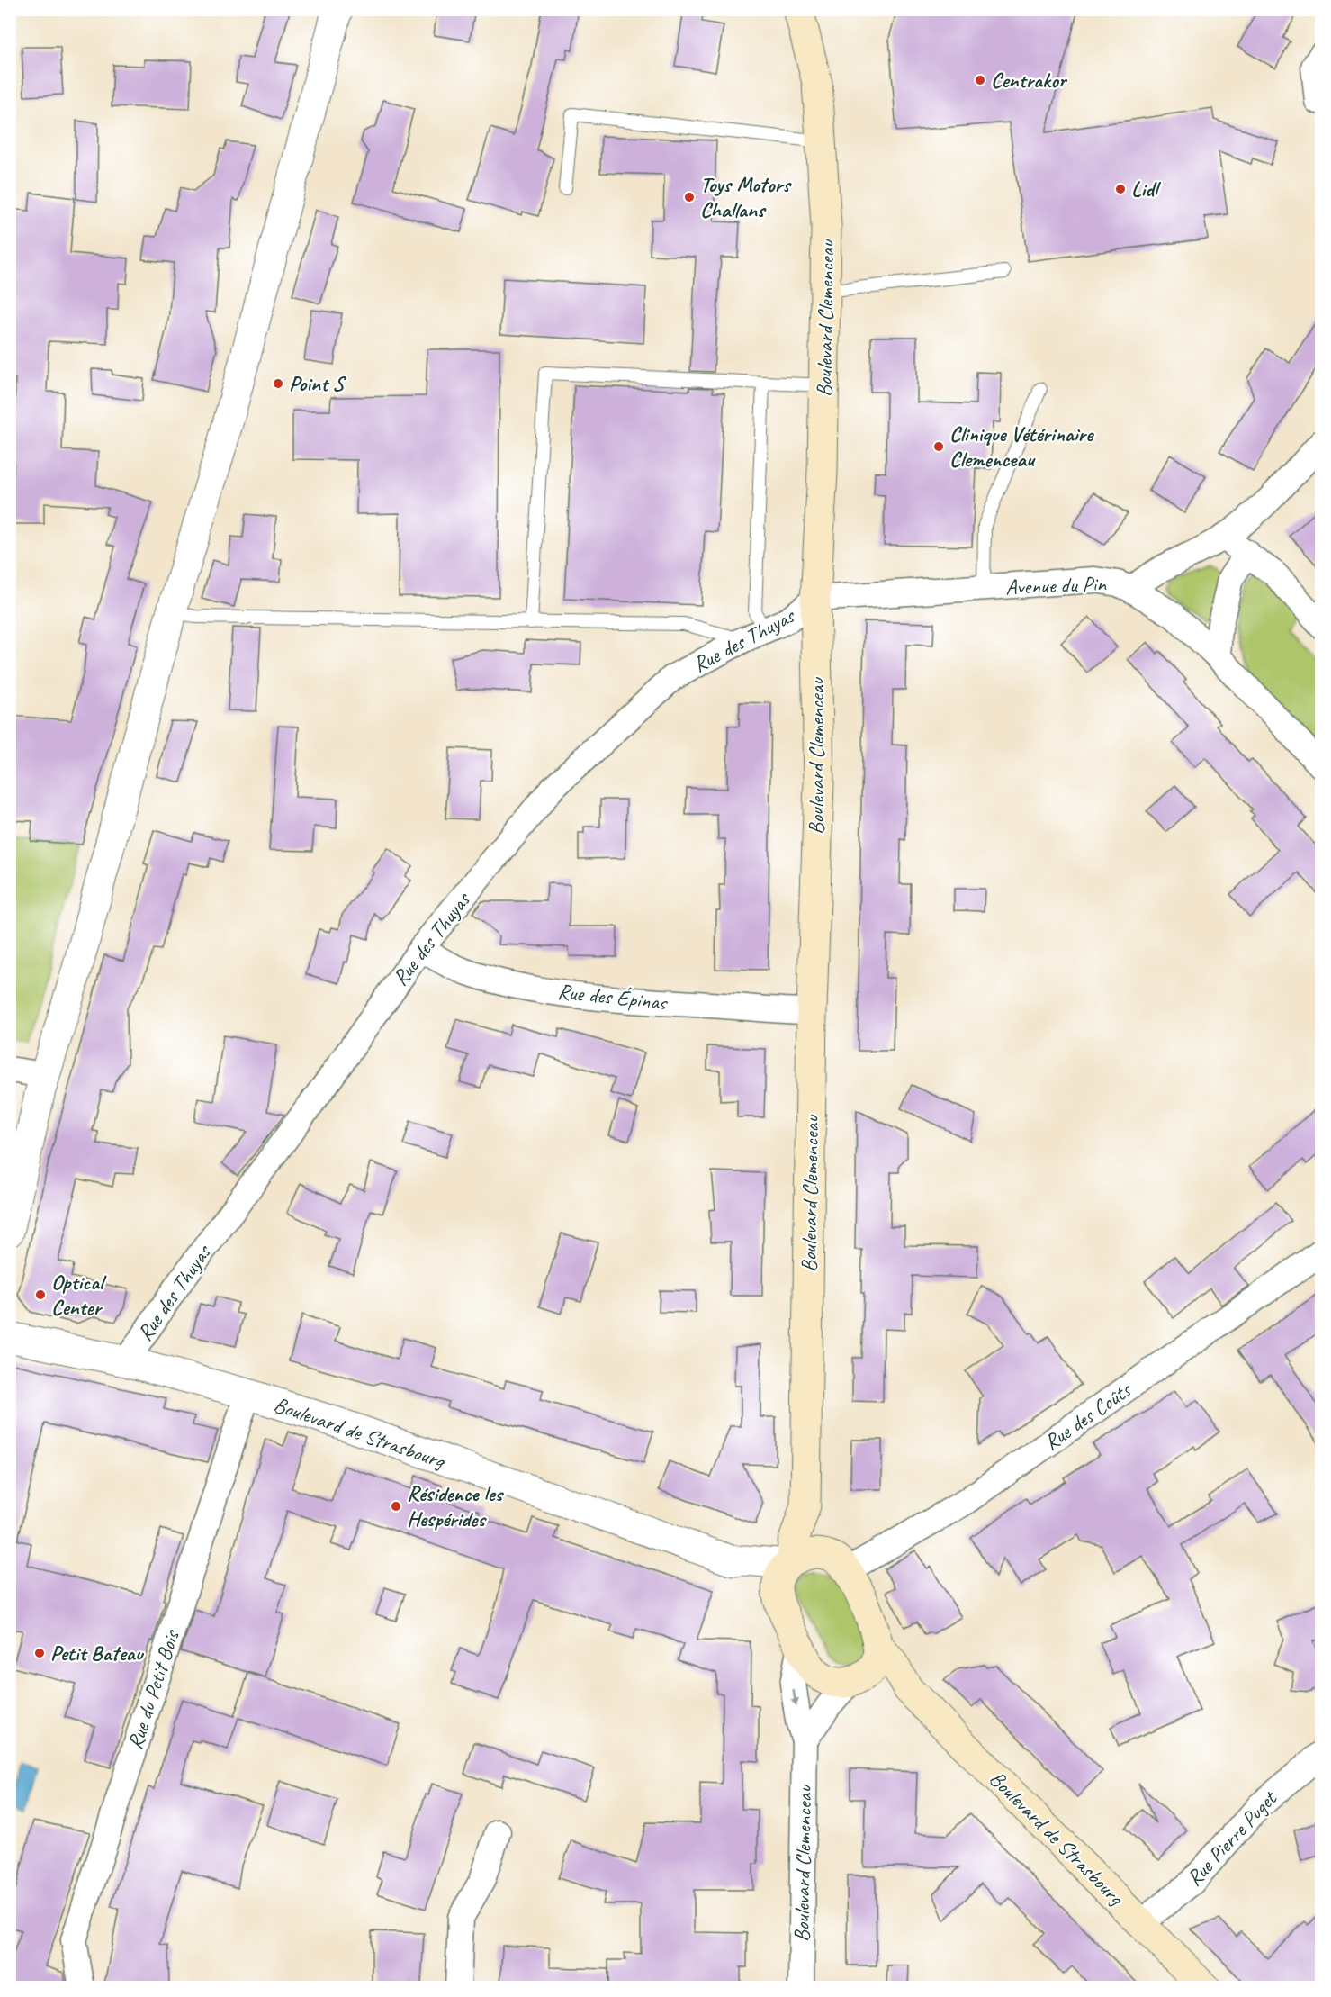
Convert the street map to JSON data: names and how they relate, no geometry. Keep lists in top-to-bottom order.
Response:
{
  "streets": {
    "main road": ["Boulevard Clemenceau", "Boulevard de Strasbourg"],
    "street": [
      "Avenue du Pin",
      "Rue des Thuyas",
      "Rue des Épinas",
      "Rue des Coûts",
      "Rue du Petit Bois",
      "Rue Pierre Puget"
    ]
  },
  "crossings": [
    ["Boulevard Clemenceau", "Avenue du Pin"],
    ["Boulevard Clemenceau", "Rue des Thuyas"],
    ["Boulevard Clemenceau", "Rue des Épinas"],
    ["Boulevard Clemenceau", "Rue des Coûts"],
    ["Boulevard Clemenceau", "Boulevard de Strasbourg"],
    ["Avenue du Pin", "Rue des Thuyas"],
    ["Rue des Thuyas", "Rue des Épinas"],
    ["Rue des Thuyas", "Boulevard de Strasbourg"],
    ["Boulevard de Strasbourg", "Rue du Petit Bois"],
    ["Boulevard de Strasbourg", "Rue Pierre Puget"]
  ],
  "places": [
    "Centrakor",
    "Lidl",
    "Toys Motors Challans",
    "Point S",
    "Clinique Vétérinaire Clemenceau",
    "Optical Center",
    "Résidence les Hespérides",
    "Petit Bateau"
  ]
}
